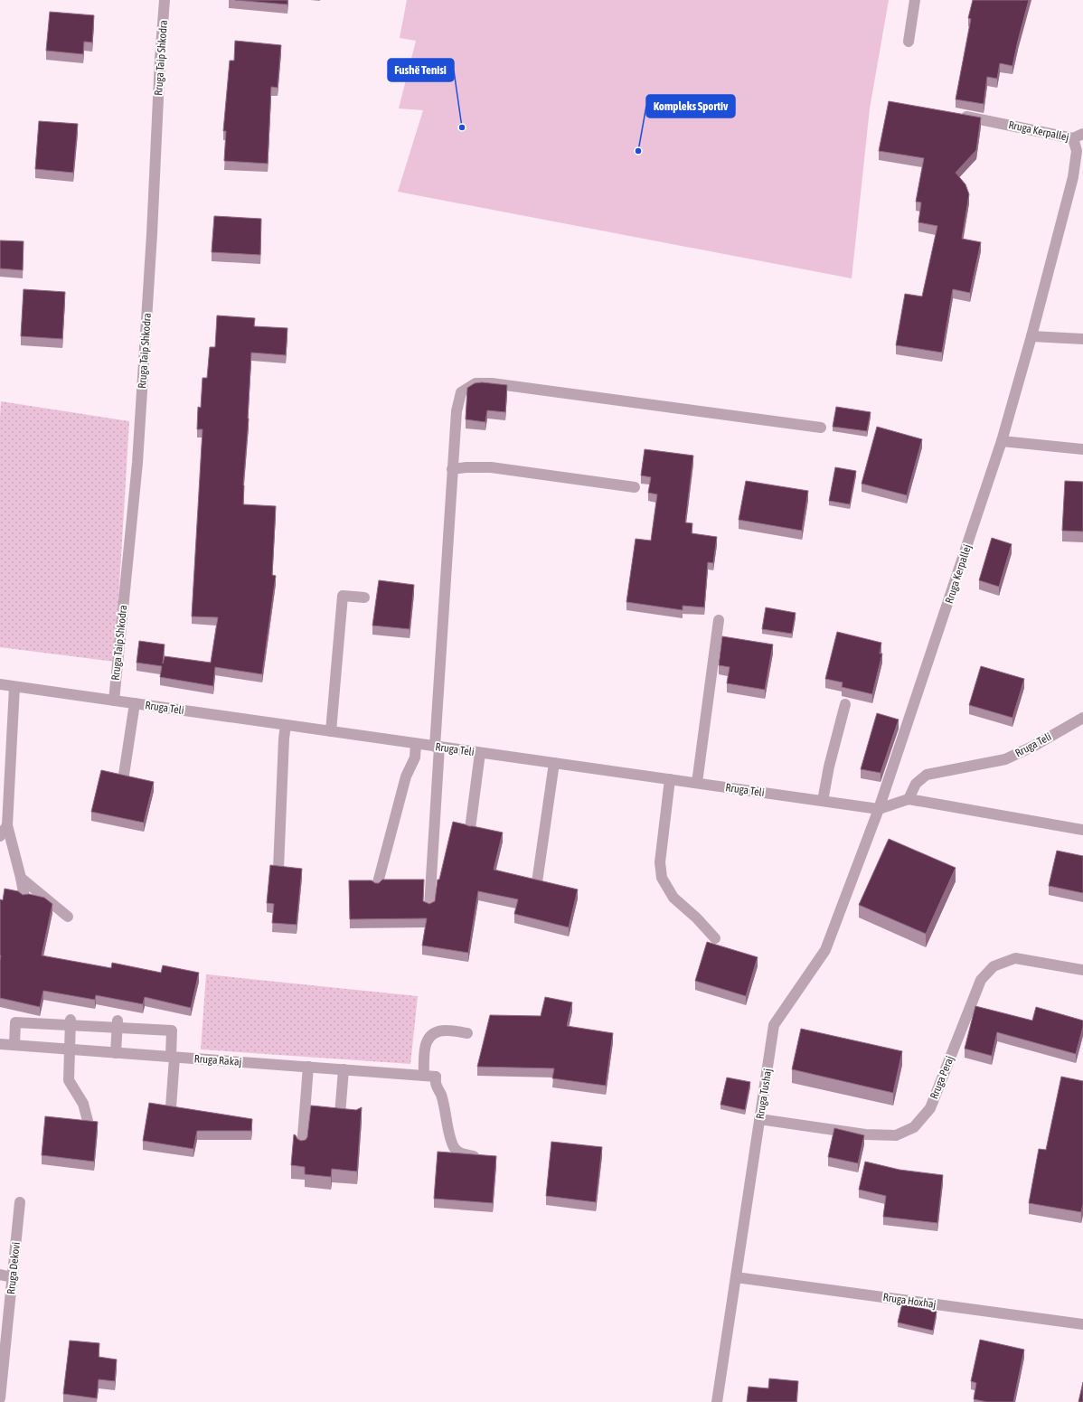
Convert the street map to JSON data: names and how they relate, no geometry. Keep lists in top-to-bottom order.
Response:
{
  "streets": {
    "street": [
      "Rruga Taip Shkodra",
      "Rruga Kerpallej",
      "Rruga Teli",
      "Rruga Rakaj",
      "Rruga Peraj",
      "Rruga Tushaj",
      "Rruga Dekovi",
      "Rruga Hoxhaj"
    ]
  },
  "crossings": [
    ["Rruga Taip Shkodra", "Rruga Teli"],
    ["Rruga Kerpallej", "Rruga Teli"],
    ["Rruga Kerpallej", "Rruga Tushaj"],
    ["Rruga Teli", "Rruga Tushaj"],
    ["Rruga Peraj", "Rruga Tushaj"],
    ["Rruga Tushaj", "Rruga Hoxhaj"]
  ],
  "places": ["Fushë Tenisi", "Kompleks Sportiv"]
}
